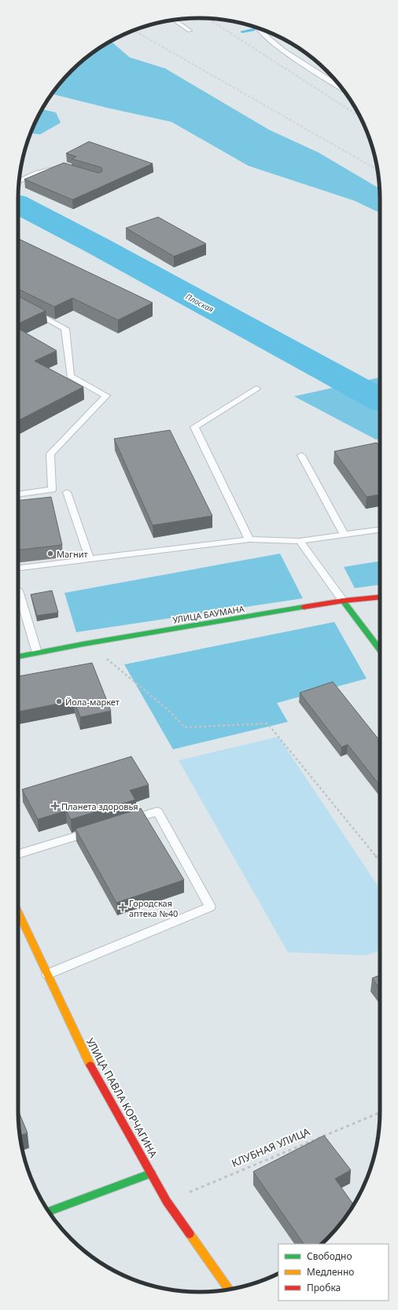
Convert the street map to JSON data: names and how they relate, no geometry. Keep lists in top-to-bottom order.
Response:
{
  "streets": {
    "main road": ["УЛИЦА БАУМАНА", "УЛИЦА ПАВЛА КОРЧАГИНА"],
    "path": ["КЛУБНАЯ УЛИЦА"]
  },
  "crossings": [
    ["УЛИЦА ПАВЛА КОРЧАГИНА", "КЛУБНАЯ УЛИЦА"]
  ],
  "water": ["Плоская"],
  "places": {
    "other": ["Магнит", "Йола-маркет"],
    "health": ["Планета здоровья", "Городская аптека №40"]
  },
  "legend": ["Свободно", "Медленно", "Пробка"]
}
